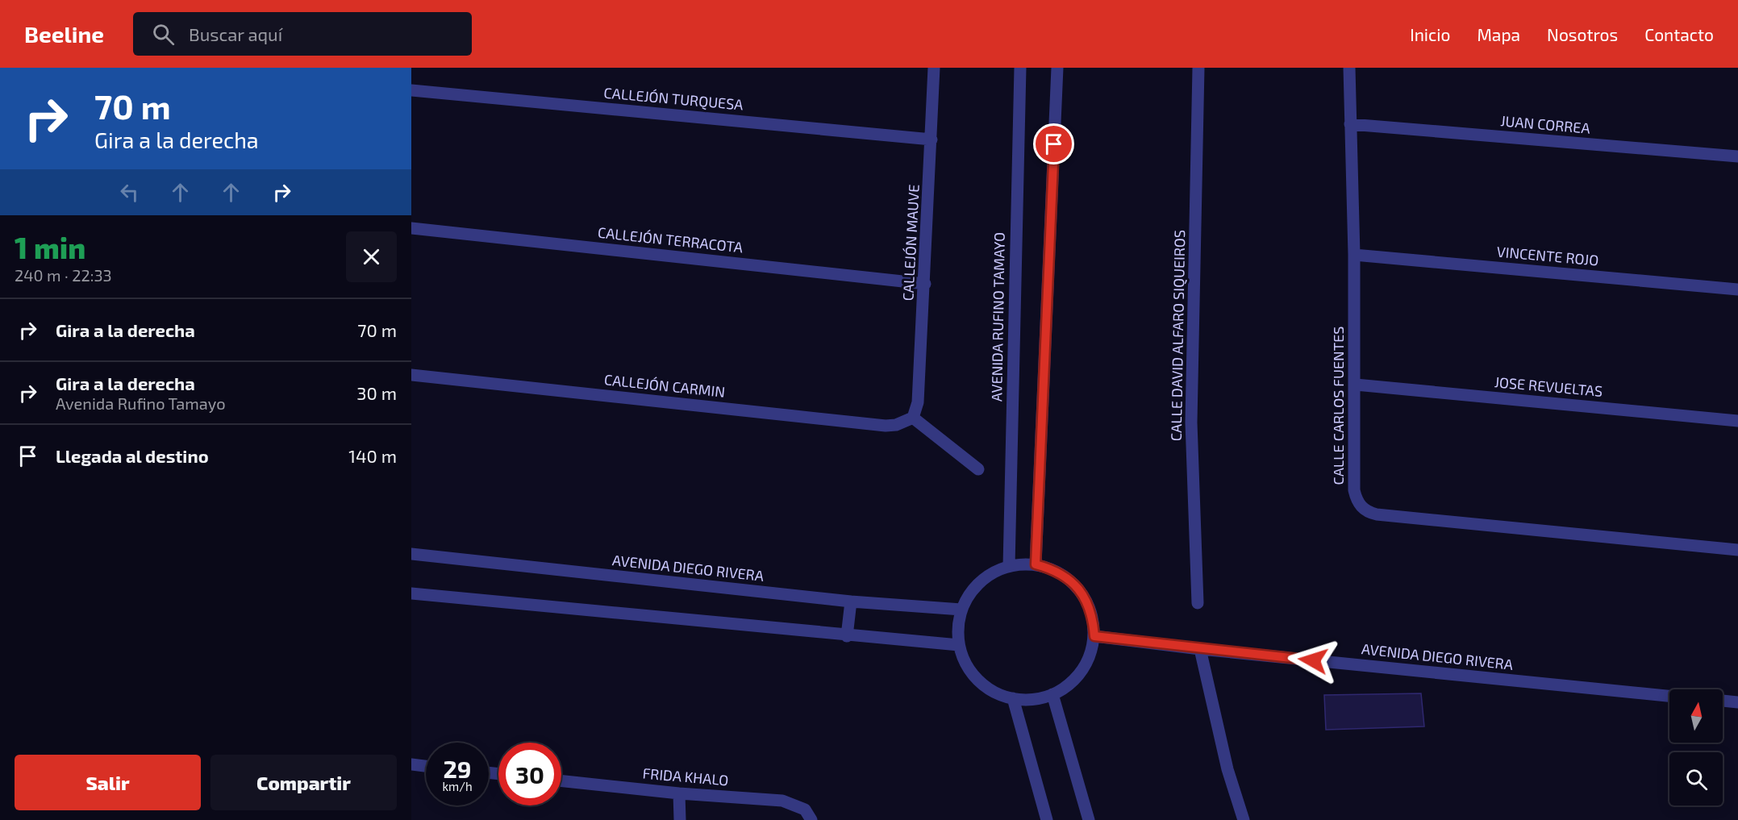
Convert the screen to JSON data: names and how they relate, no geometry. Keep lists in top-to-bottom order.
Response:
{
  "streets": {
    "street": [
      "CALLEJÓN TURQUESA",
      "JUAN CORREA",
      "CALLEJÓN TERRACOTA",
      "CALLEJÓN MAUVE",
      "VINCENTE ROJO",
      "AVENIDA RUFINO TAMAYO",
      "CALLE DAVID ALFARO SIQUEIROS",
      "CALLEJÓN CARMIN",
      "JOSE REVUELTAS",
      "CALLE CARLOS FUENTES",
      "AVENIDA DIEGO RIVERA",
      "FRIDA KHALO"
    ]
  },
  "crossings": [
    ["CALLEJÓN TURQUESA", "CALLEJÓN MAUVE"],
    ["JUAN CORREA", "CALLE CARLOS FUENTES"],
    ["CALLEJÓN TERRACOTA", "CALLEJÓN MAUVE"],
    ["CALLEJÓN MAUVE", "CALLEJÓN CARMIN"],
    ["VINCENTE ROJO", "CALLE CARLOS FUENTES"],
    ["AVENIDA RUFINO TAMAYO", "AVENIDA DIEGO RIVERA"],
    ["JOSE REVUELTAS", "CALLE CARLOS FUENTES"]
  ],
  "north": "top",
  "page": {
    "header": "Beeline",
    "search": "Buscar aquí",
    "nav": [
      "Inicio",
      "Mapa",
      "Nosotros",
      "Contacto"
    ],
    "turn": ["70 m", "Gira a la derecha"],
    "heading": ["1 min", "240 m · 22:33"],
    "list": [
      {
        "name": "Gira a la derecha",
        "value": "70 m"
      },
      {
        "name": "Gira a la derecha",
        "note": "Avenida Rufino Tamayo",
        "value": "30 m"
      },
      {
        "name": "Llegada al destino",
        "value": "140 m"
      }
    ],
    "speed": "29 km/h",
    "limit": "30",
    "buttons": ["Salir", "Compartir"]
  }
}
